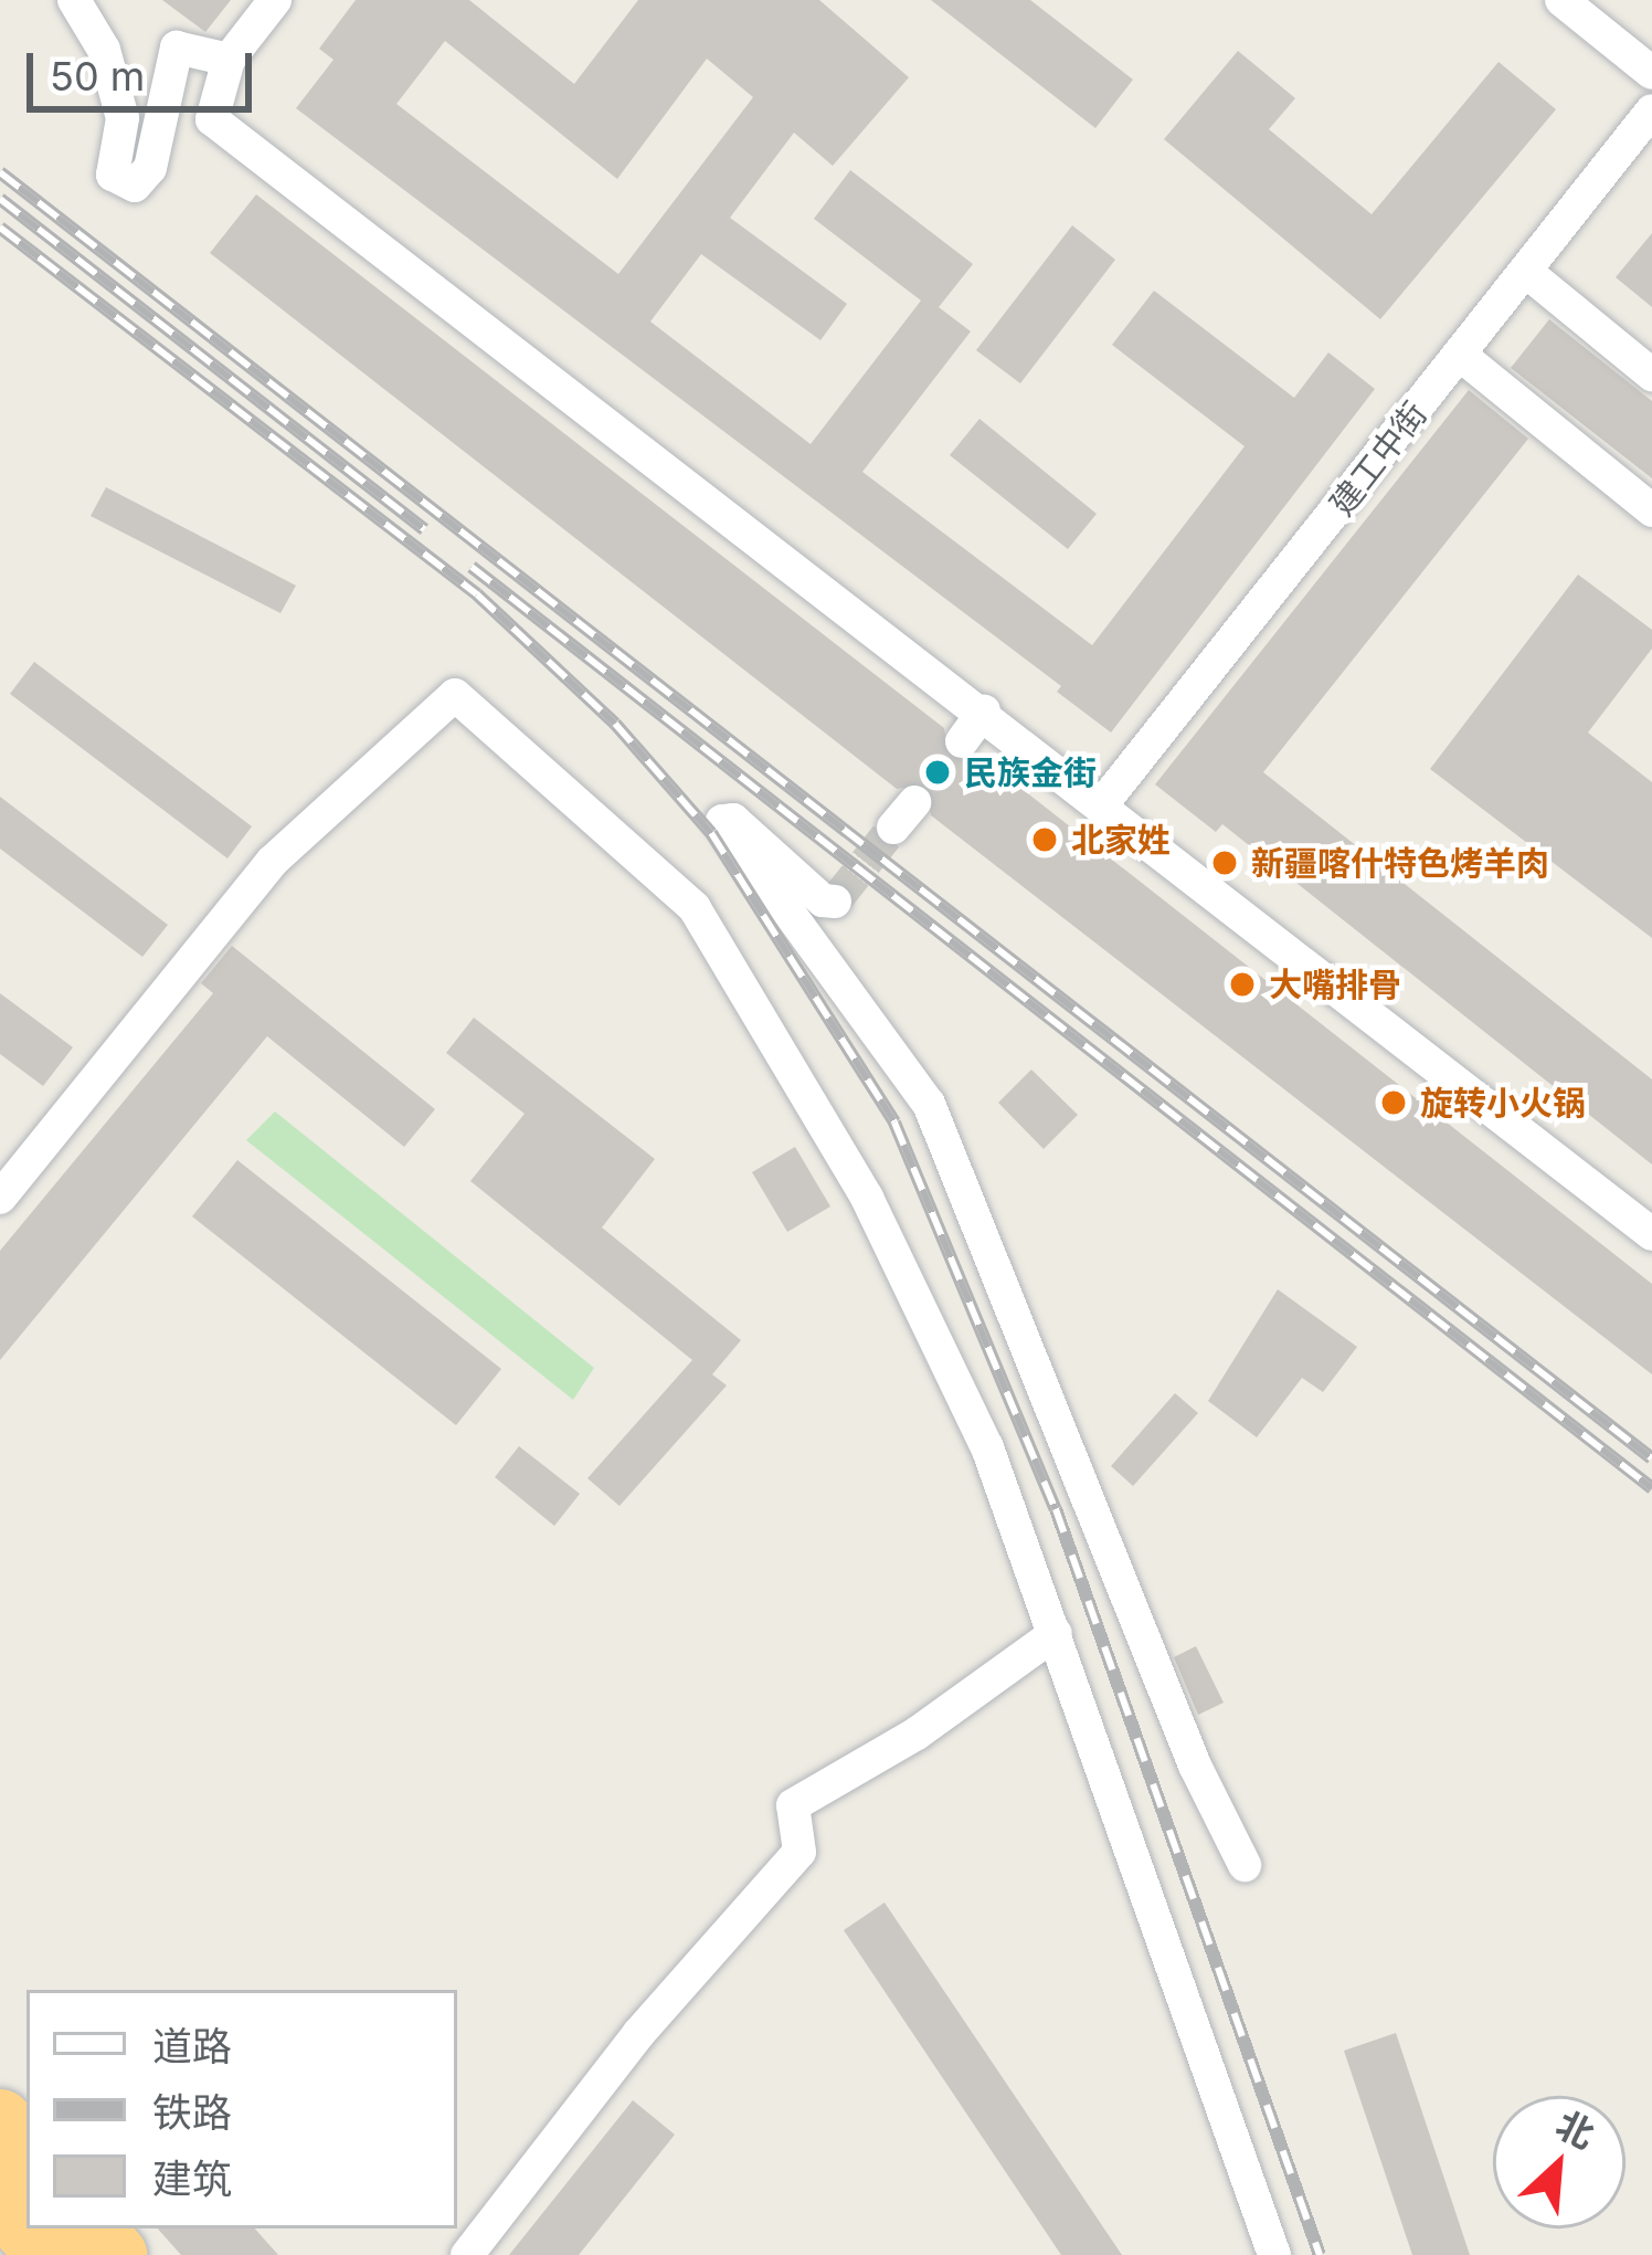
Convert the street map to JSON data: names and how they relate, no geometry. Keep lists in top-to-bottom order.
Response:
{
  "streets": {
    "street": ["建工中街"]
  },
  "places": [
    "民族金街",
    "北家姓",
    "新疆喀什特色烤羊肉",
    "大嘴排骨",
    "旋转小火锅"
  ],
  "legend": ["道路", "铁路", "建筑"],
  "scale_bar": "50 m",
  "north": "top right"
}
